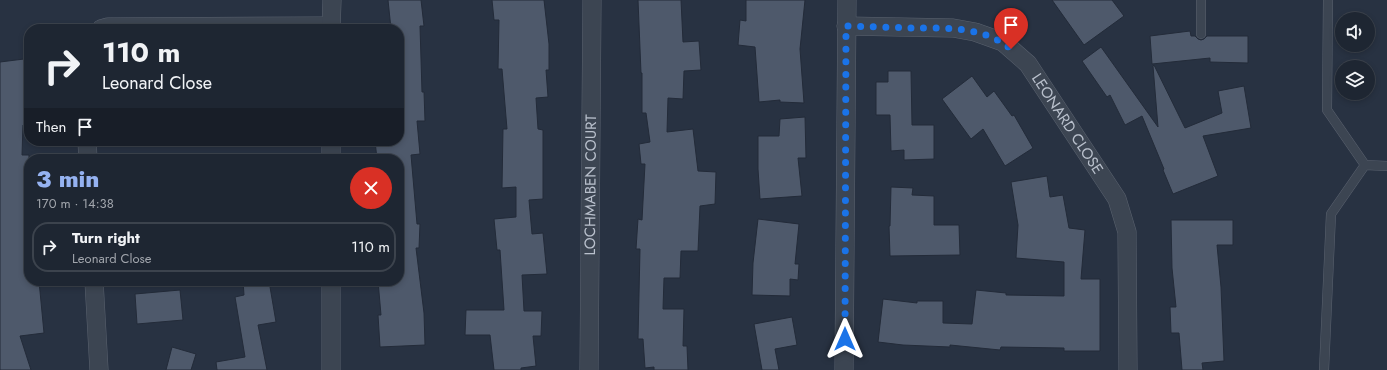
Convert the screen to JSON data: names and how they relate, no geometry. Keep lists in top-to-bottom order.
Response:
{
  "streets": {
    "street": ["LEONARD CLOSE", "LOCHMABEN COURT"]
  },
  "page": {
    "turn": ["110 m", "Leonard Close"],
    "then": "Then",
    "heading": ["3 min", "170 m · 14:38"],
    "list": [
      {
        "name": "Turn right",
        "note": "Leonard Close",
        "value": "110 m"
      }
    ]
  }
}
